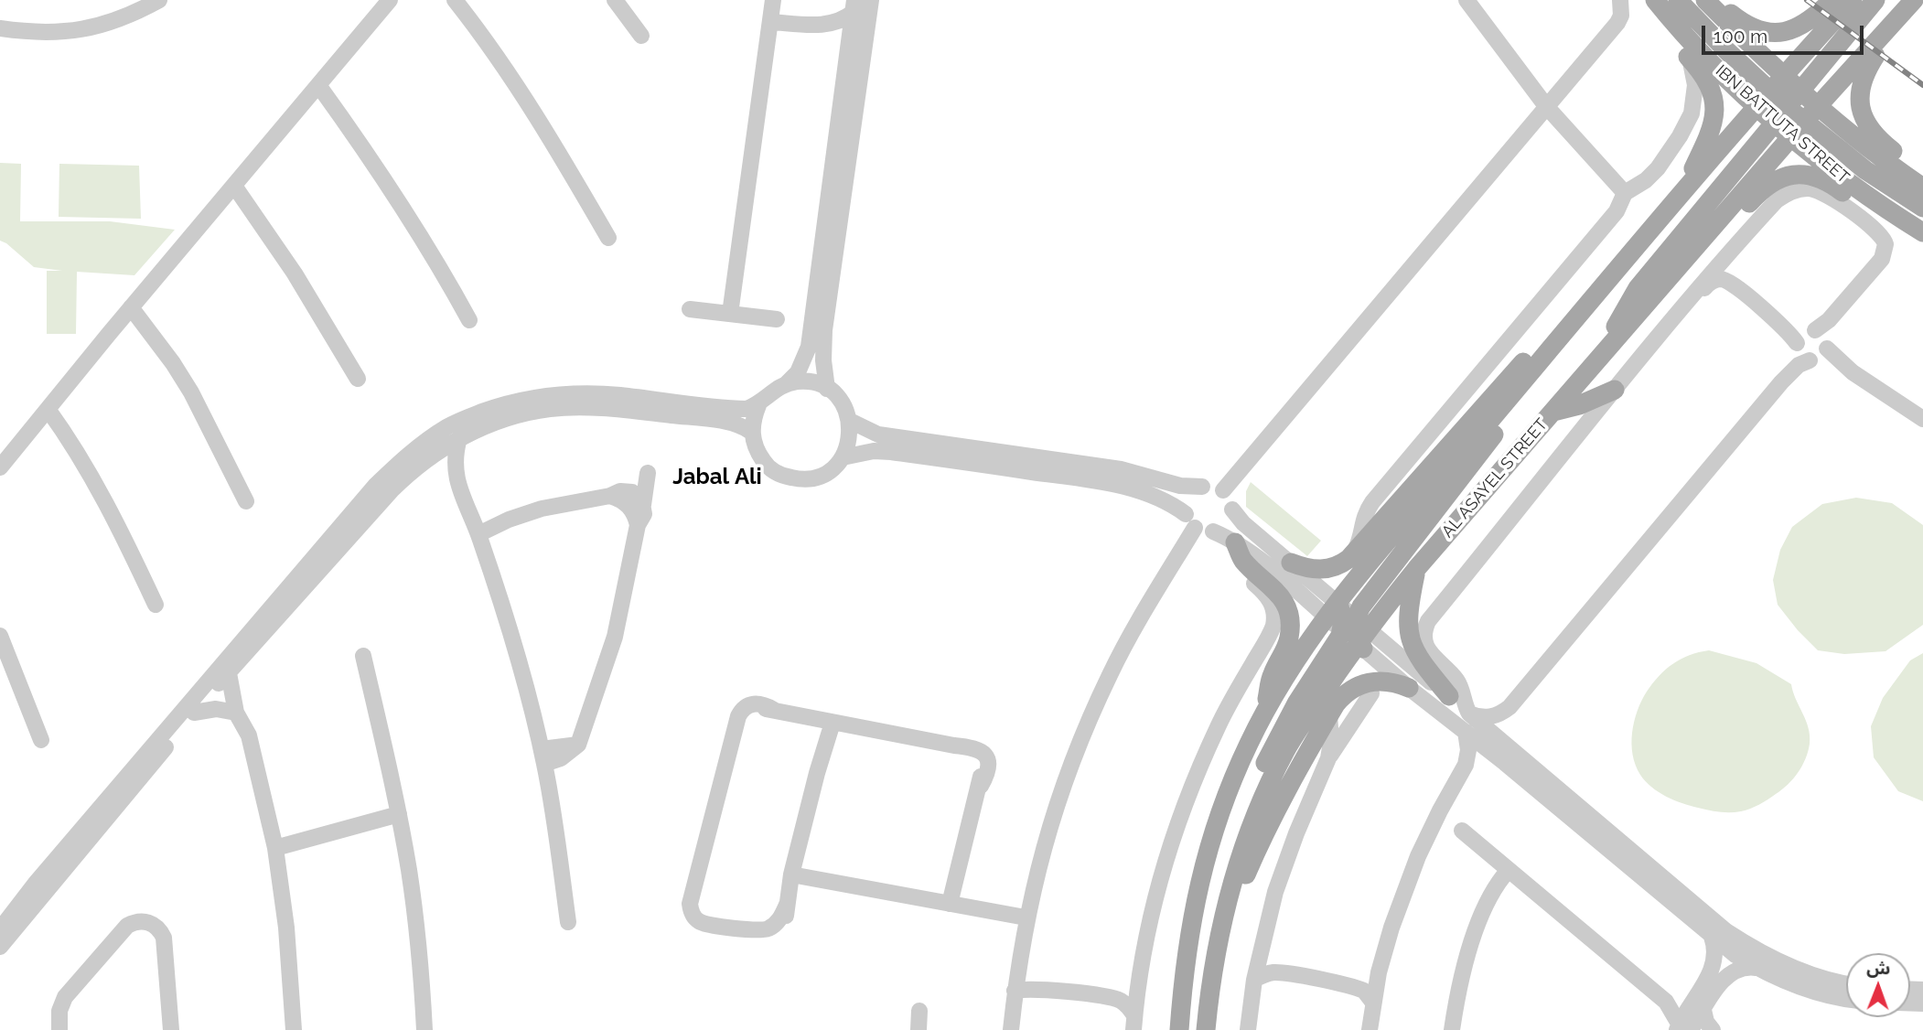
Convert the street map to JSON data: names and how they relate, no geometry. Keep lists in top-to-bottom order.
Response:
{
  "streets": {
    "main road": ["IBN BATTUTA STREET", "AL ASAYEL STREET"]
  },
  "crossings": [
    ["IBN BATTUTA STREET", "AL ASAYEL STREET"]
  ],
  "districts": ["Jabal Ali"],
  "scale_bar": "100 m",
  "north": "top"
}
